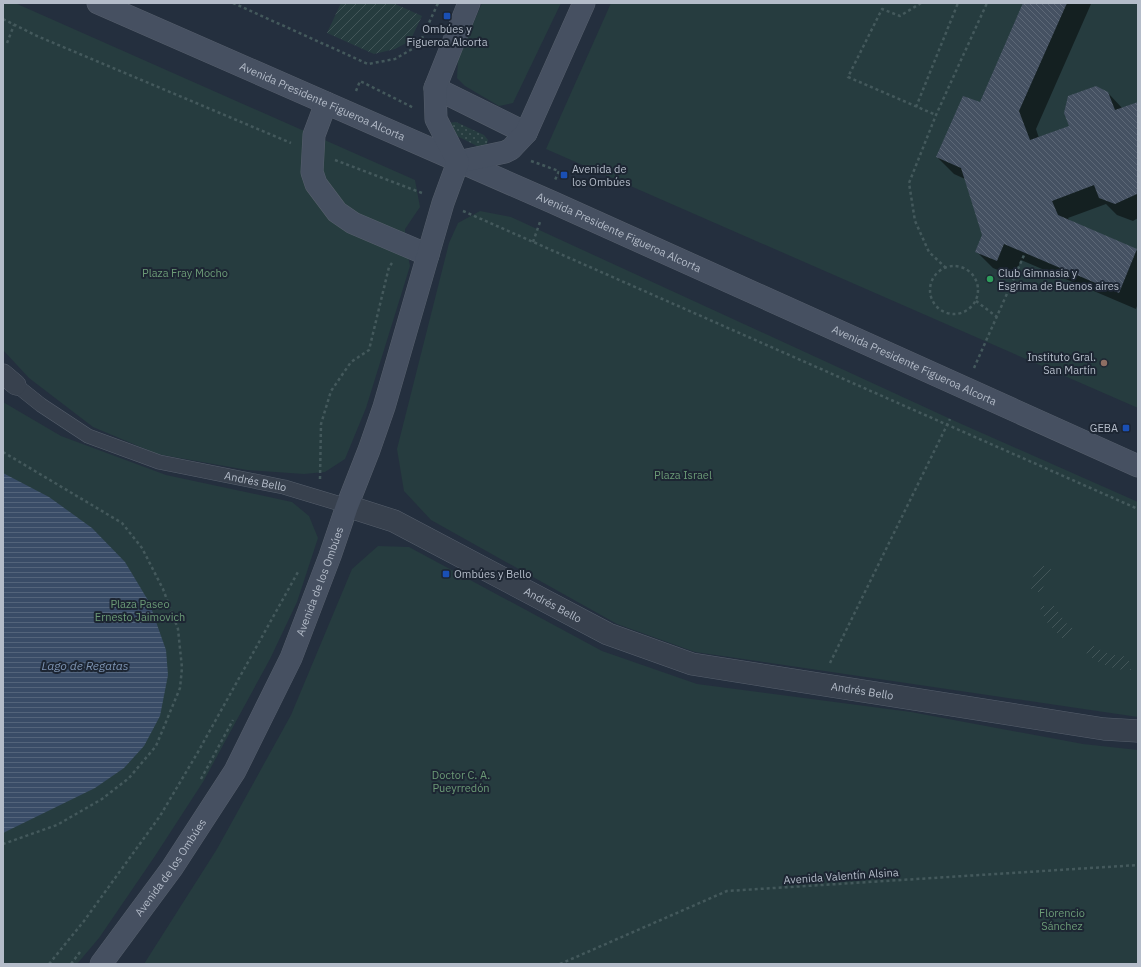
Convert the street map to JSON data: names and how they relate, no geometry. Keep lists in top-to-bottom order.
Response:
{
  "streets": {
    "main road": ["Avenida Presidente Figueroa Alcorta", "Avenida de los Ombúes"],
    "street": ["Andrés Bello"],
    "path": ["Avenida Valentín Alsina"]
  },
  "crossings": [
    ["Avenida Presidente Figueroa Alcorta", "Avenida de los Ombúes"],
    ["Andrés Bello", "Avenida de los Ombúes"]
  ],
  "water": ["Lago de Regatas"],
  "parks": [
    "Plaza Fray Mocho",
    "Plaza Israel",
    "Plaza Paseo Ernesto Jaimovich",
    "Doctor C. A. Pueyrredón",
    "Florencio Sánchez"
  ],
  "places": {
    "transit": [
      "Ombúes y Figueroa Alcorta",
      "Avenida de los Ombúes",
      "GEBA",
      "Ombúes y Bello"
    ],
    "other": ["Club Gimnasia y Esgrima de Buenos aires", "Instituto Gral. San Martín"]
  }
}
